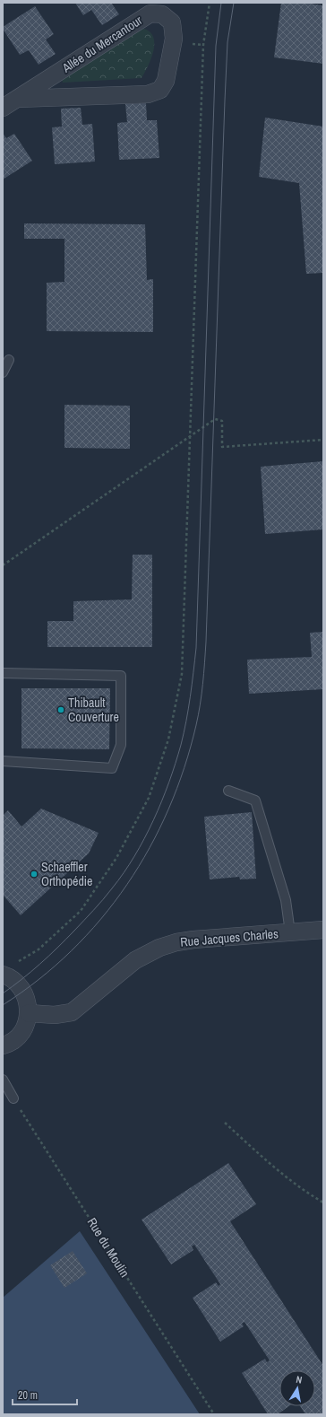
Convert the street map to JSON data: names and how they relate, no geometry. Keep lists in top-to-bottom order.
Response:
{
  "streets": {
    "street": ["Allée du Mercantour", "Rue Jacques Charles"],
    "path": ["Rue du Moulin"]
  },
  "places": ["Thibault Couverture", "Schaeffler Orthopédie"],
  "scale_bar": "20 m",
  "north": "top"
}
